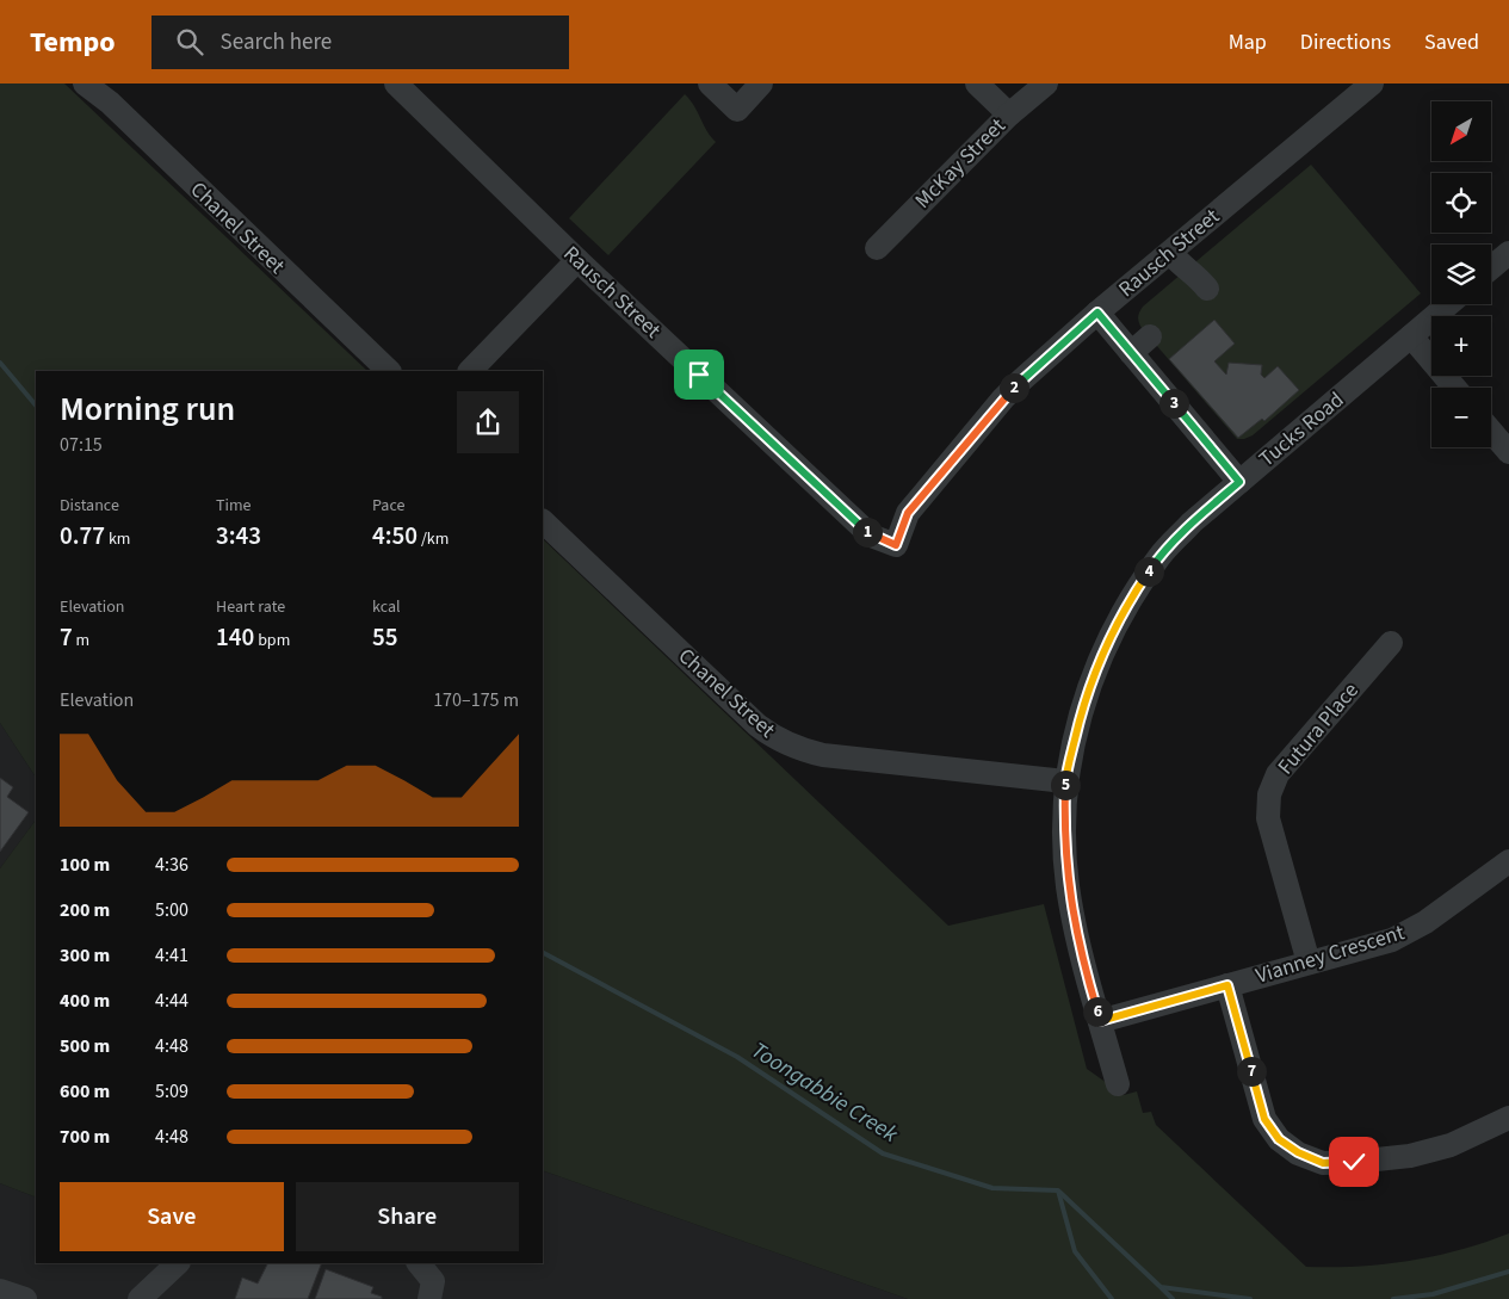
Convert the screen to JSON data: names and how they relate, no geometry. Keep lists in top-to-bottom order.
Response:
{
  "streets": {
    "street": [
      "McKay Street",
      "Chanel Street",
      "Rausch Street",
      "Tucks Road",
      "Futura Place",
      "Vianney Crescent"
    ]
  },
  "crossings": [
    ["Chanel Street", "Tucks Road"],
    ["Tucks Road", "Vianney Crescent"],
    ["Futura Place", "Vianney Crescent"]
  ],
  "water": ["Toongabbie Creek"],
  "north": "bottom left",
  "page": {
    "header": "Tempo",
    "search": "Search here",
    "nav": ["Map", "Directions", "Saved"],
    "map_buttons": ["+", "−"],
    "heading": ["Morning run", "07:15"],
    "pins": [
      "2",
      "3",
      "1",
      "4",
      "5",
      "6",
      "7"
    ],
    "stats": [
      ["Distance", "0.77 km"],
      ["Time", "3:43"],
      ["Pace", "4:50 /km"],
      ["Elevation", "7 m"],
      ["Heart rate", "140 bpm"],
      ["kcal", "55"]
    ],
    "chart": ["Elevation", "170–175 m"],
    "list": [
      {
        "name": "100 m",
        "note": "4:36"
      },
      {
        "name": "200 m",
        "note": "5:00"
      },
      {
        "name": "300 m",
        "note": "4:41"
      },
      {
        "name": "400 m",
        "note": "4:44"
      },
      {
        "name": "500 m",
        "note": "4:48"
      },
      {
        "name": "600 m",
        "note": "5:09"
      },
      {
        "name": "700 m",
        "note": "4:48"
      }
    ],
    "buttons": ["Save", "Share"]
  }
}
